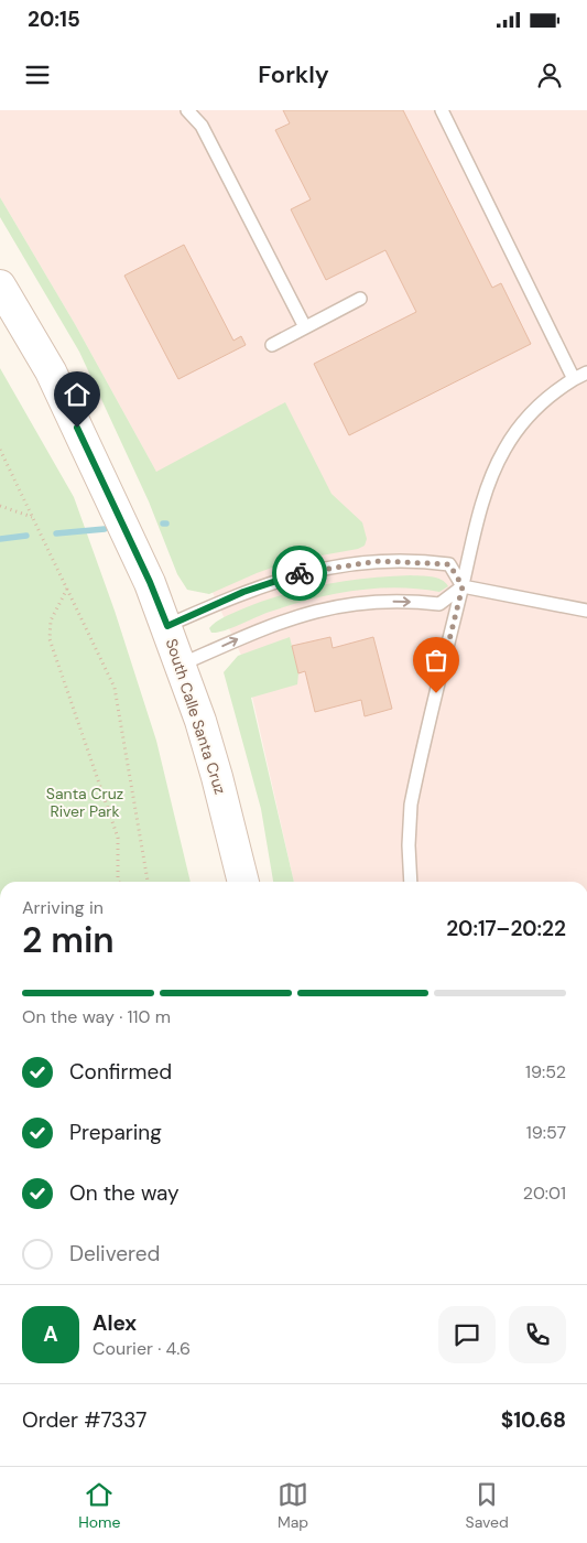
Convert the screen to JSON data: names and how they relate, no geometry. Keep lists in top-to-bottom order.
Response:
{
  "streets": {
    "street": ["South Calle Santa Cruz"]
  },
  "parks": ["Santa Cruz River Park"],
  "page": {
    "status": "20:15",
    "header": "Forkly",
    "heading": ["2 min", "Arriving in", "20:17–20:22"],
    "panel": [
      "Alex",
      "Courier · 4.6",
      "Order #7337",
      "$10.68"
    ],
    "bar": "On the way · 110 m",
    "list": [
      ["Confirmed", "19:52"],
      ["Preparing", "19:57"],
      ["On the way", "20:01"],
      "Delivered"
    ],
    "round": "A",
    "tabs": ["Home", "Map", "Saved"]
  }
}
